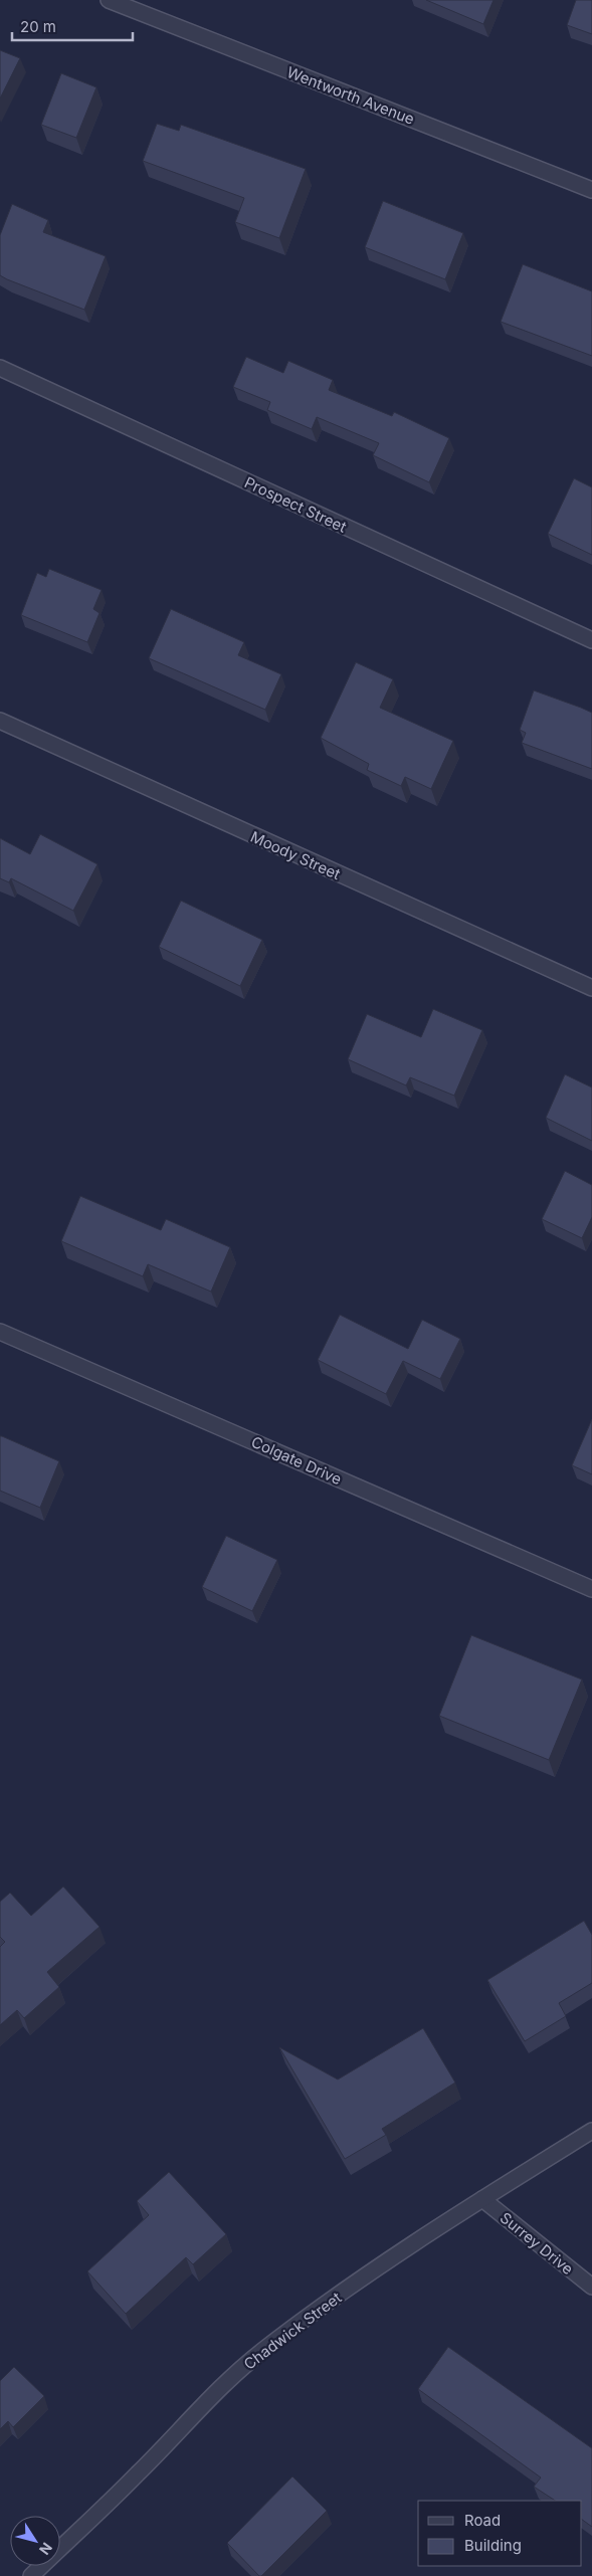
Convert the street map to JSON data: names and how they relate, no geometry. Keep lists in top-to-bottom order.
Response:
{
  "streets": {
    "street": [
      "Wentworth Avenue",
      "Prospect Street",
      "Moody Street",
      "Colgate Drive",
      "Surrey Drive",
      "Chadwick Street"
    ]
  },
  "crossings": [
    ["Surrey Drive", "Chadwick Street"]
  ],
  "legend": ["Road", "Building"],
  "scale_bar": "20 m",
  "north": "bottom right"
}
